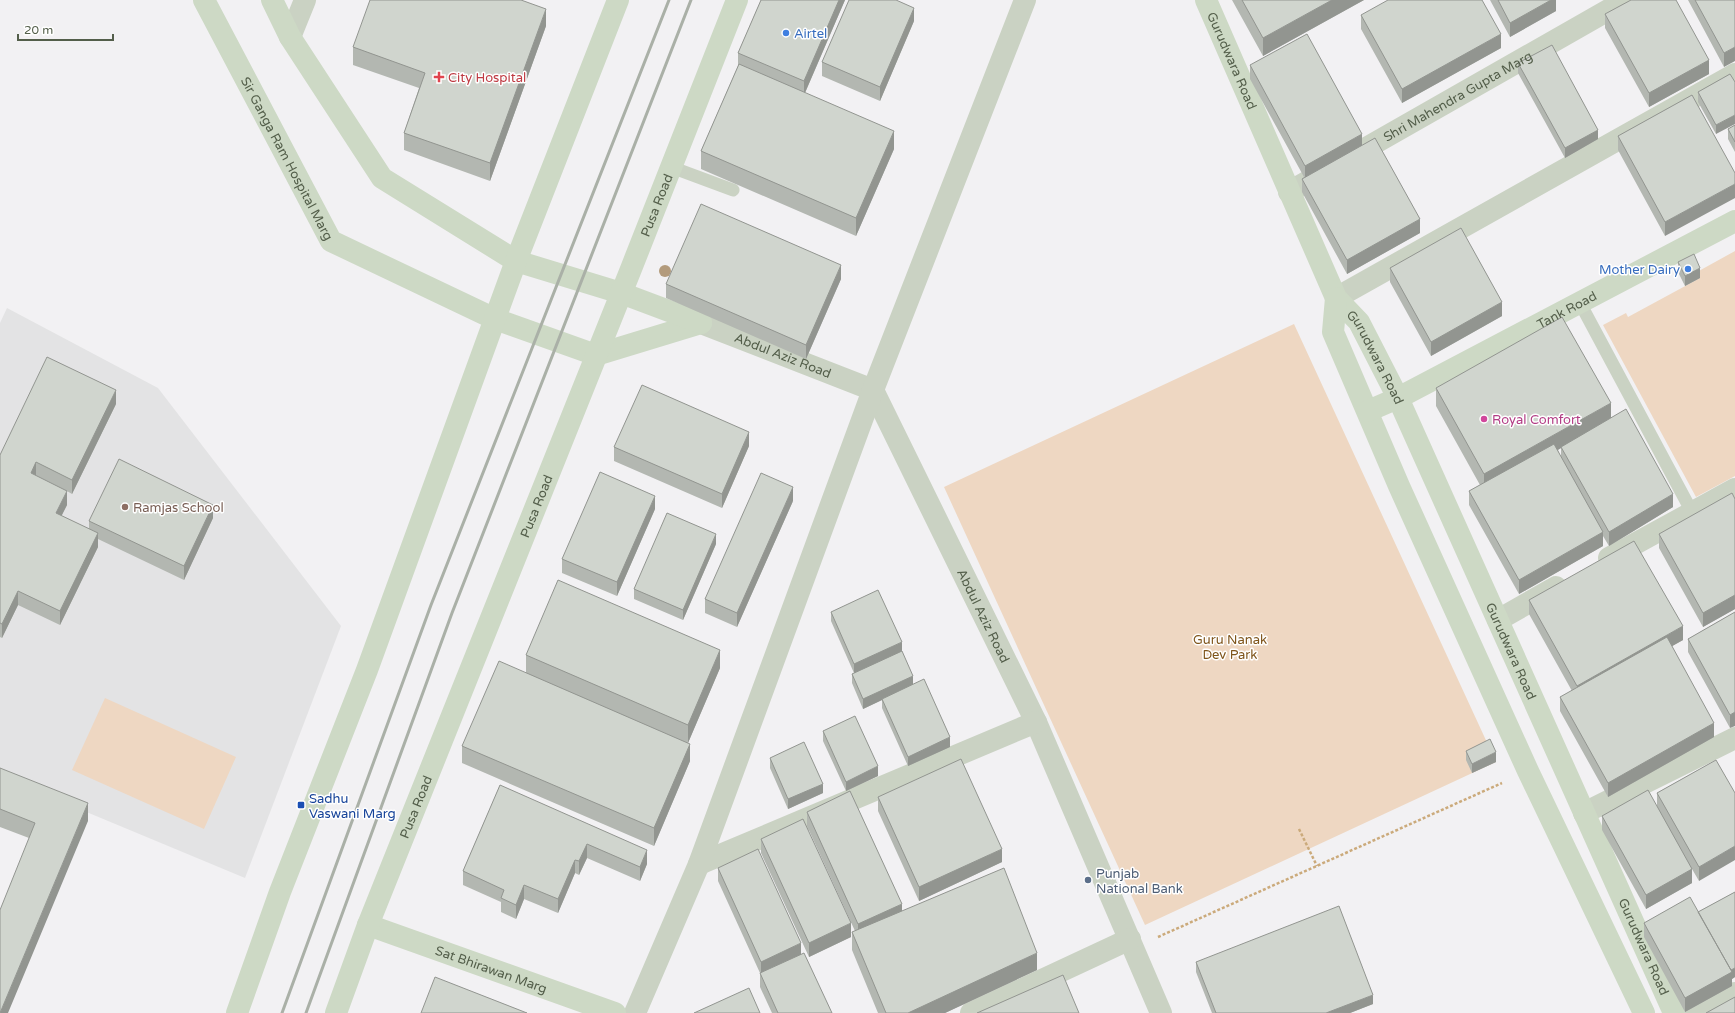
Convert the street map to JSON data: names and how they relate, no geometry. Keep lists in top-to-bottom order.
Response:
{
  "streets": {
    "street": [
      "Gurudwara Road",
      "Shri Mahendra Gupta Marg",
      "Sir Ganga Ram Hospital Marg",
      "Pusa Road",
      "Tank Road",
      "Abdul Aziz Road",
      "Sat Bhirawan Marg"
    ]
  },
  "crossings": [
    ["Gurudwara Road", "Shri Mahendra Gupta Marg"],
    ["Gurudwara Road", "Tank Road"],
    ["Pusa Road", "Abdul Aziz Road"],
    ["Pusa Road", "Sat Bhirawan Marg"]
  ],
  "parks": ["Guru Nanak Dev Park"],
  "places": {
    "other": [
      "Airtel",
      "Mother Dairy",
      "Royal Comfort",
      "Ramjas School",
      "Punjab National Bank"
    ],
    "health": ["City Hospital"],
    "transit": ["Sadhu Vaswani Marg"]
  },
  "scale_bar": "20 m"
}
